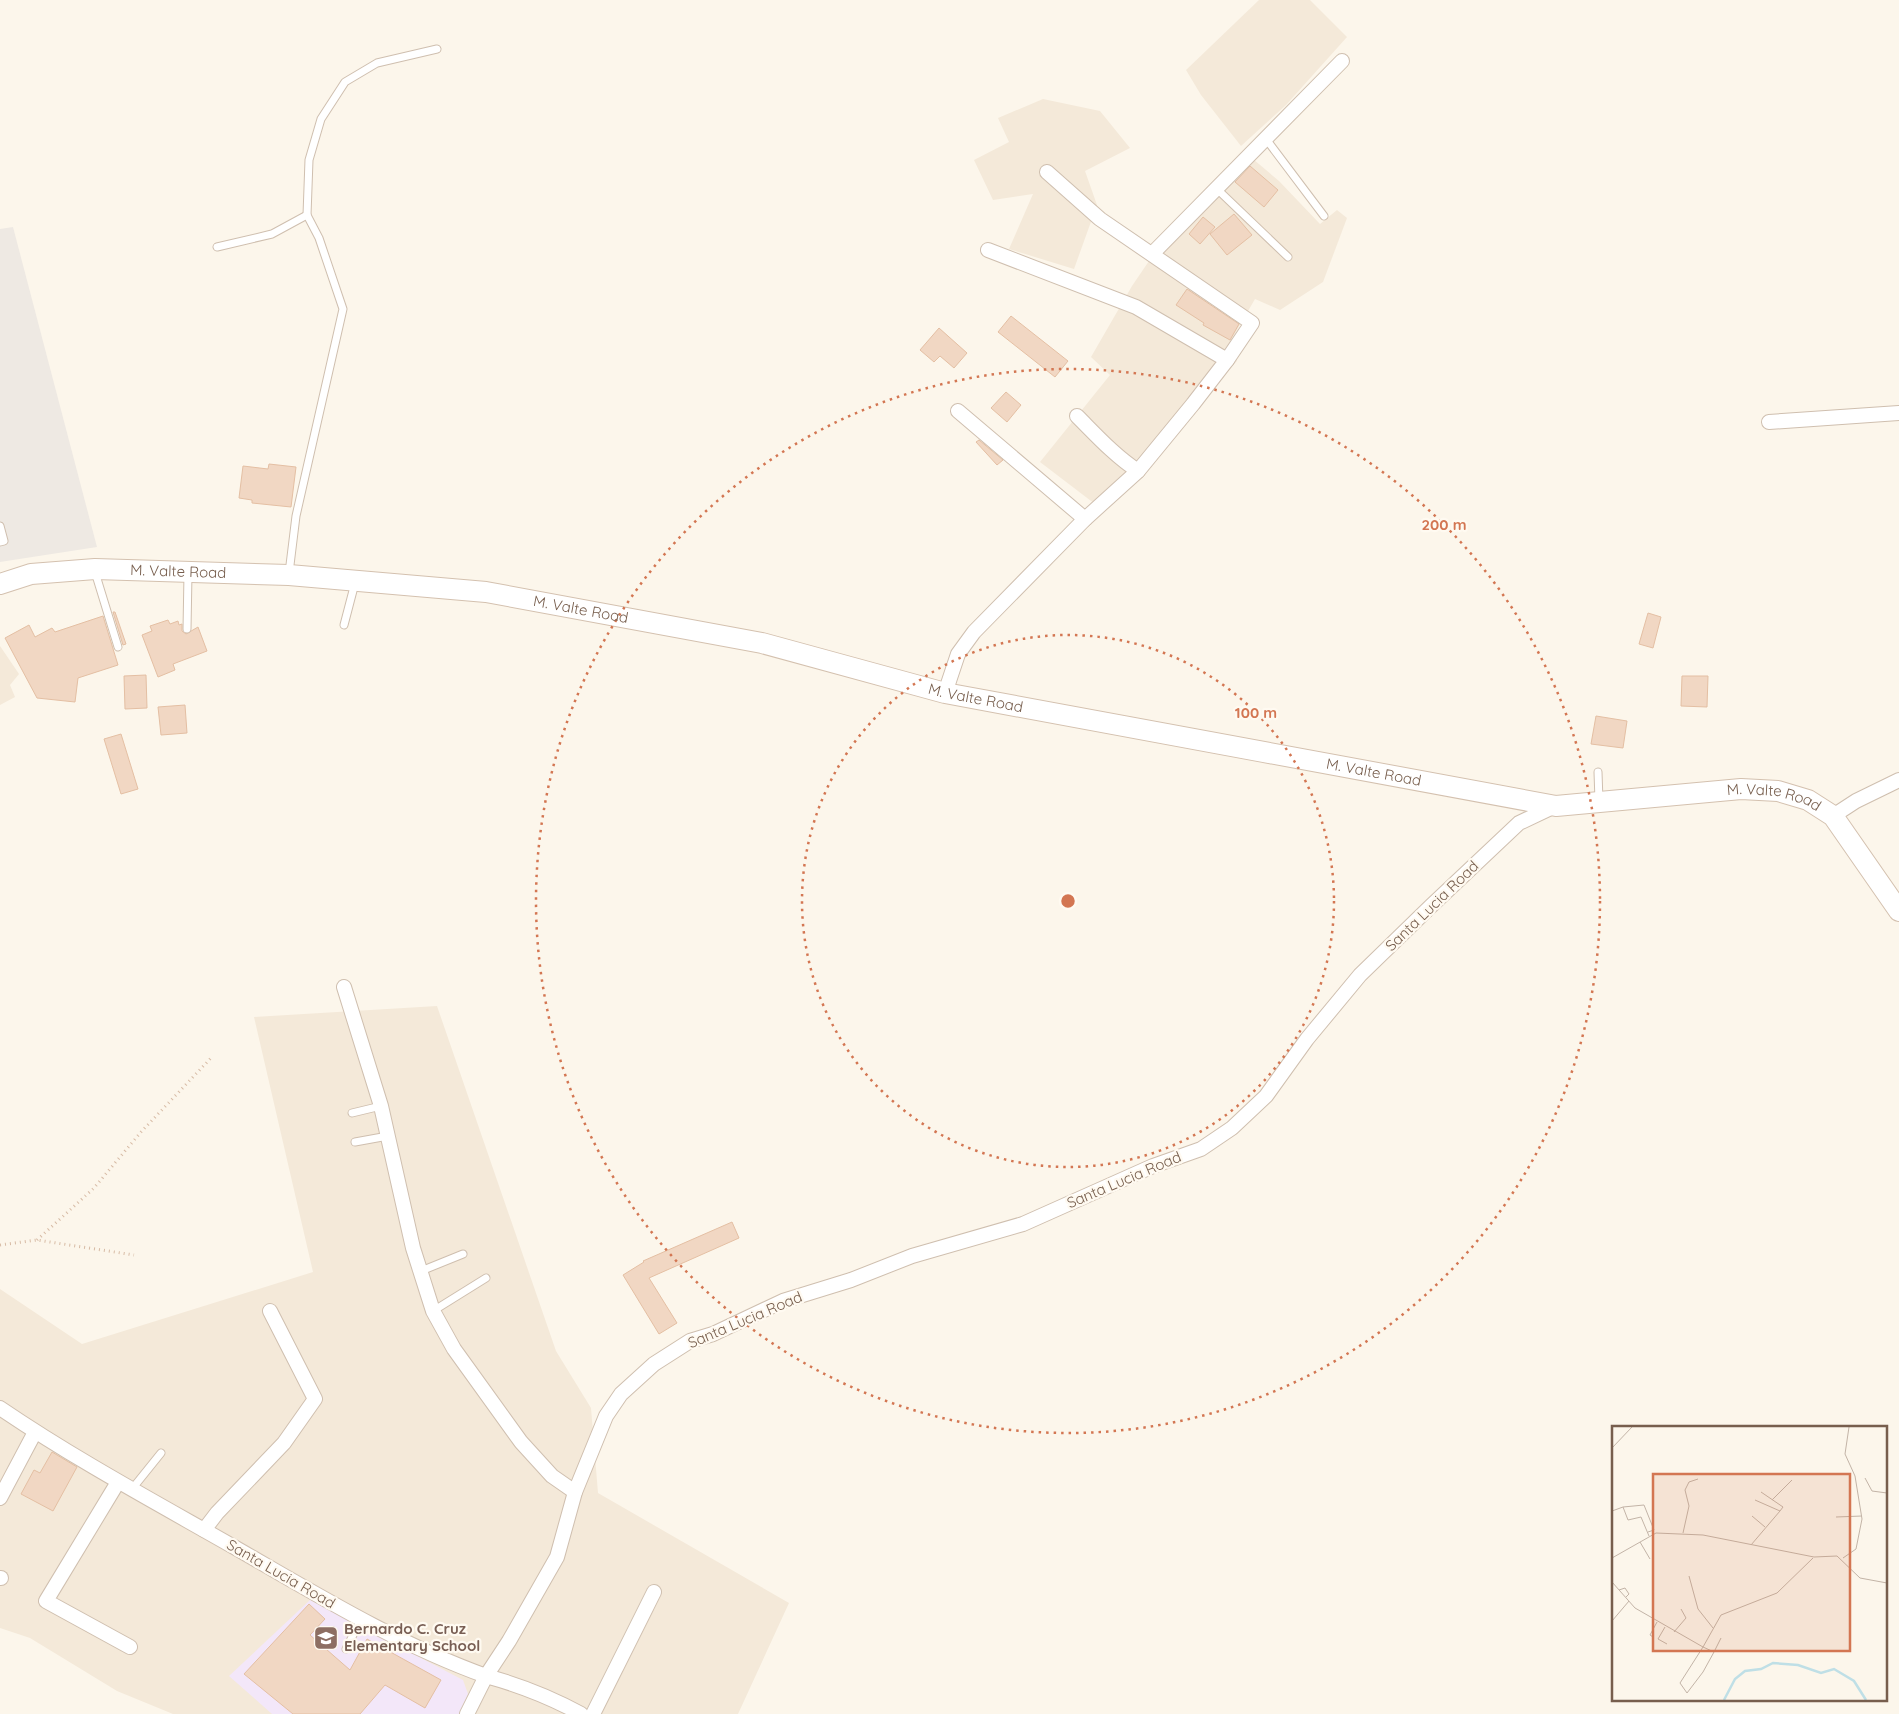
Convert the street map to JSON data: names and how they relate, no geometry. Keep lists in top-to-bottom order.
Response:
{
  "streets": {
    "main road": ["M. Valte Road"],
    "street": ["Santa Lucia Road"]
  },
  "crossings": [
    ["M. Valte Road", "Santa Lucia Road"]
  ],
  "places": {
    "school or university": ["Bernardo C. Cruz Elementary School"]
  },
  "rings": ["200 m", "100 m"]
}
